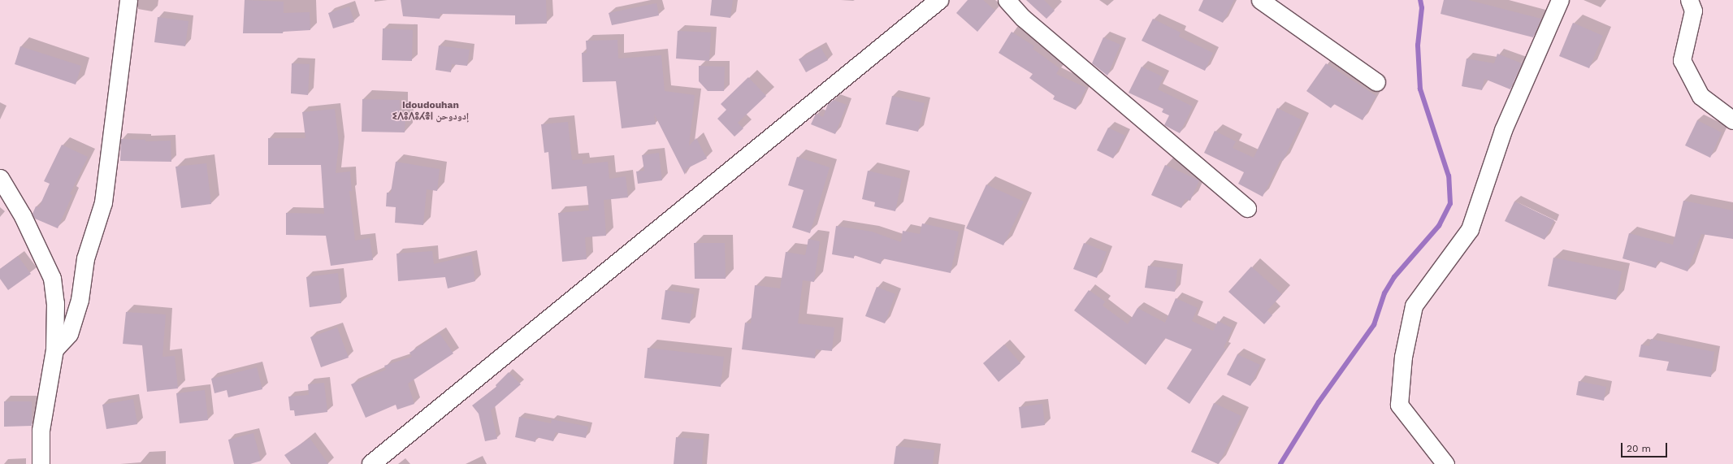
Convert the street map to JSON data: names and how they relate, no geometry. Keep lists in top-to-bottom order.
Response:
{
  "districts": ["Idoudouhan ⵉⴷⵓⴷⵓⵃⴻⵏ إدودوحن"],
  "scale_bar": "20 m"
}
